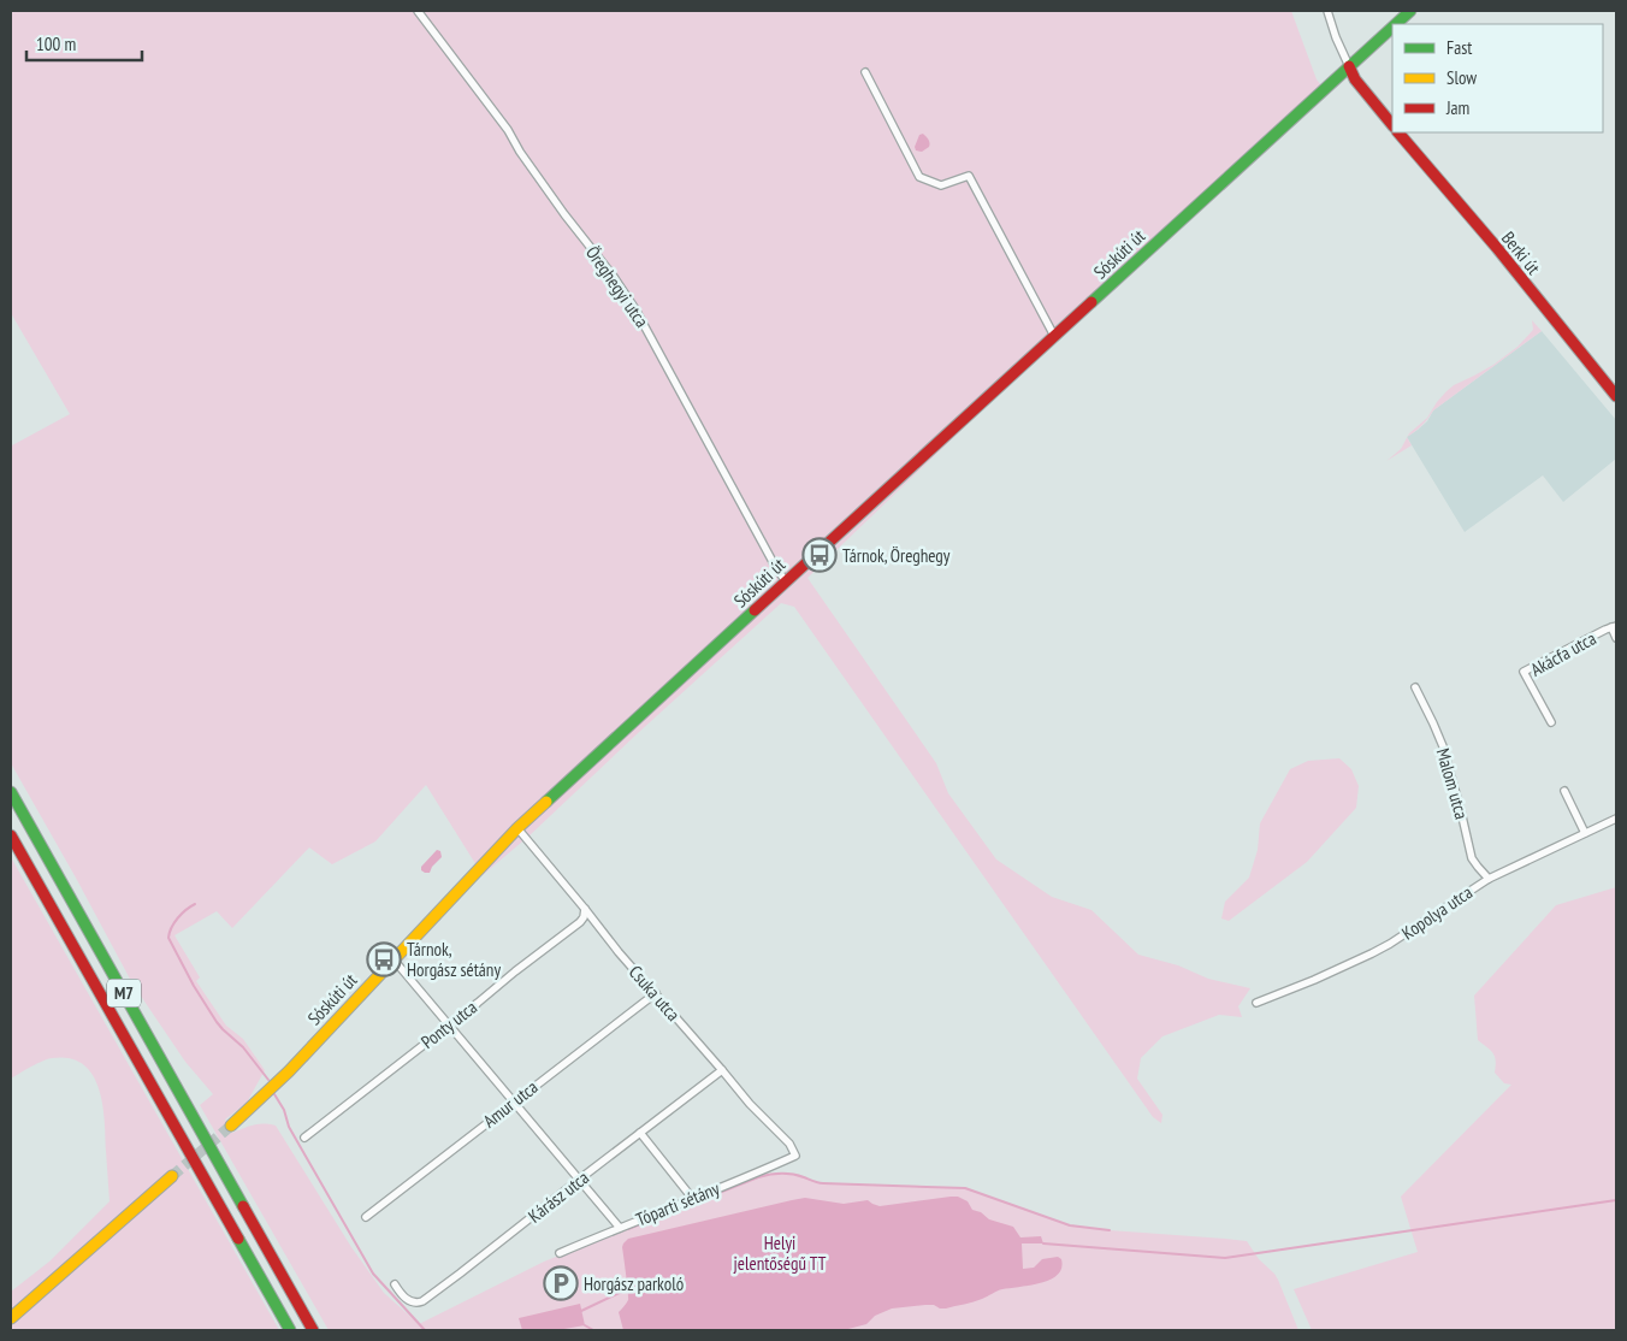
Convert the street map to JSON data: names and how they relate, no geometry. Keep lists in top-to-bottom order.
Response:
{
  "streets": {
    "main road": ["Berki út", "Sóskúti út", "M7"],
    "street": [
      "Öreghegyi utca",
      "Akácfa utca",
      "Malom utca",
      "Kopolya utca",
      "Csuka utca",
      "Ponty utca",
      "Amur utca",
      "Kárász utca",
      "Tóparti sétány"
    ]
  },
  "crossings": [
    ["Sóskúti út", "Öreghegyi utca"],
    ["Sóskúti út", "Csuka utca"],
    ["Malom utca", "Kopolya utca"],
    ["Csuka utca", "Ponty utca"],
    ["Csuka utca", "Amur utca"],
    ["Csuka utca", "Kárász utca"],
    ["Csuka utca", "Tóparti sétány"]
  ],
  "parks": ["Helyi jelentőségű TT"],
  "places": {
    "bus stop": ["Tárnok, Öreghegy", "Tárnok, Horgász sétány"],
    "parking": ["Horgász parkoló"]
  },
  "legend": ["Fast", "Slow", "Jam"],
  "scale_bar": "100 m"
}
